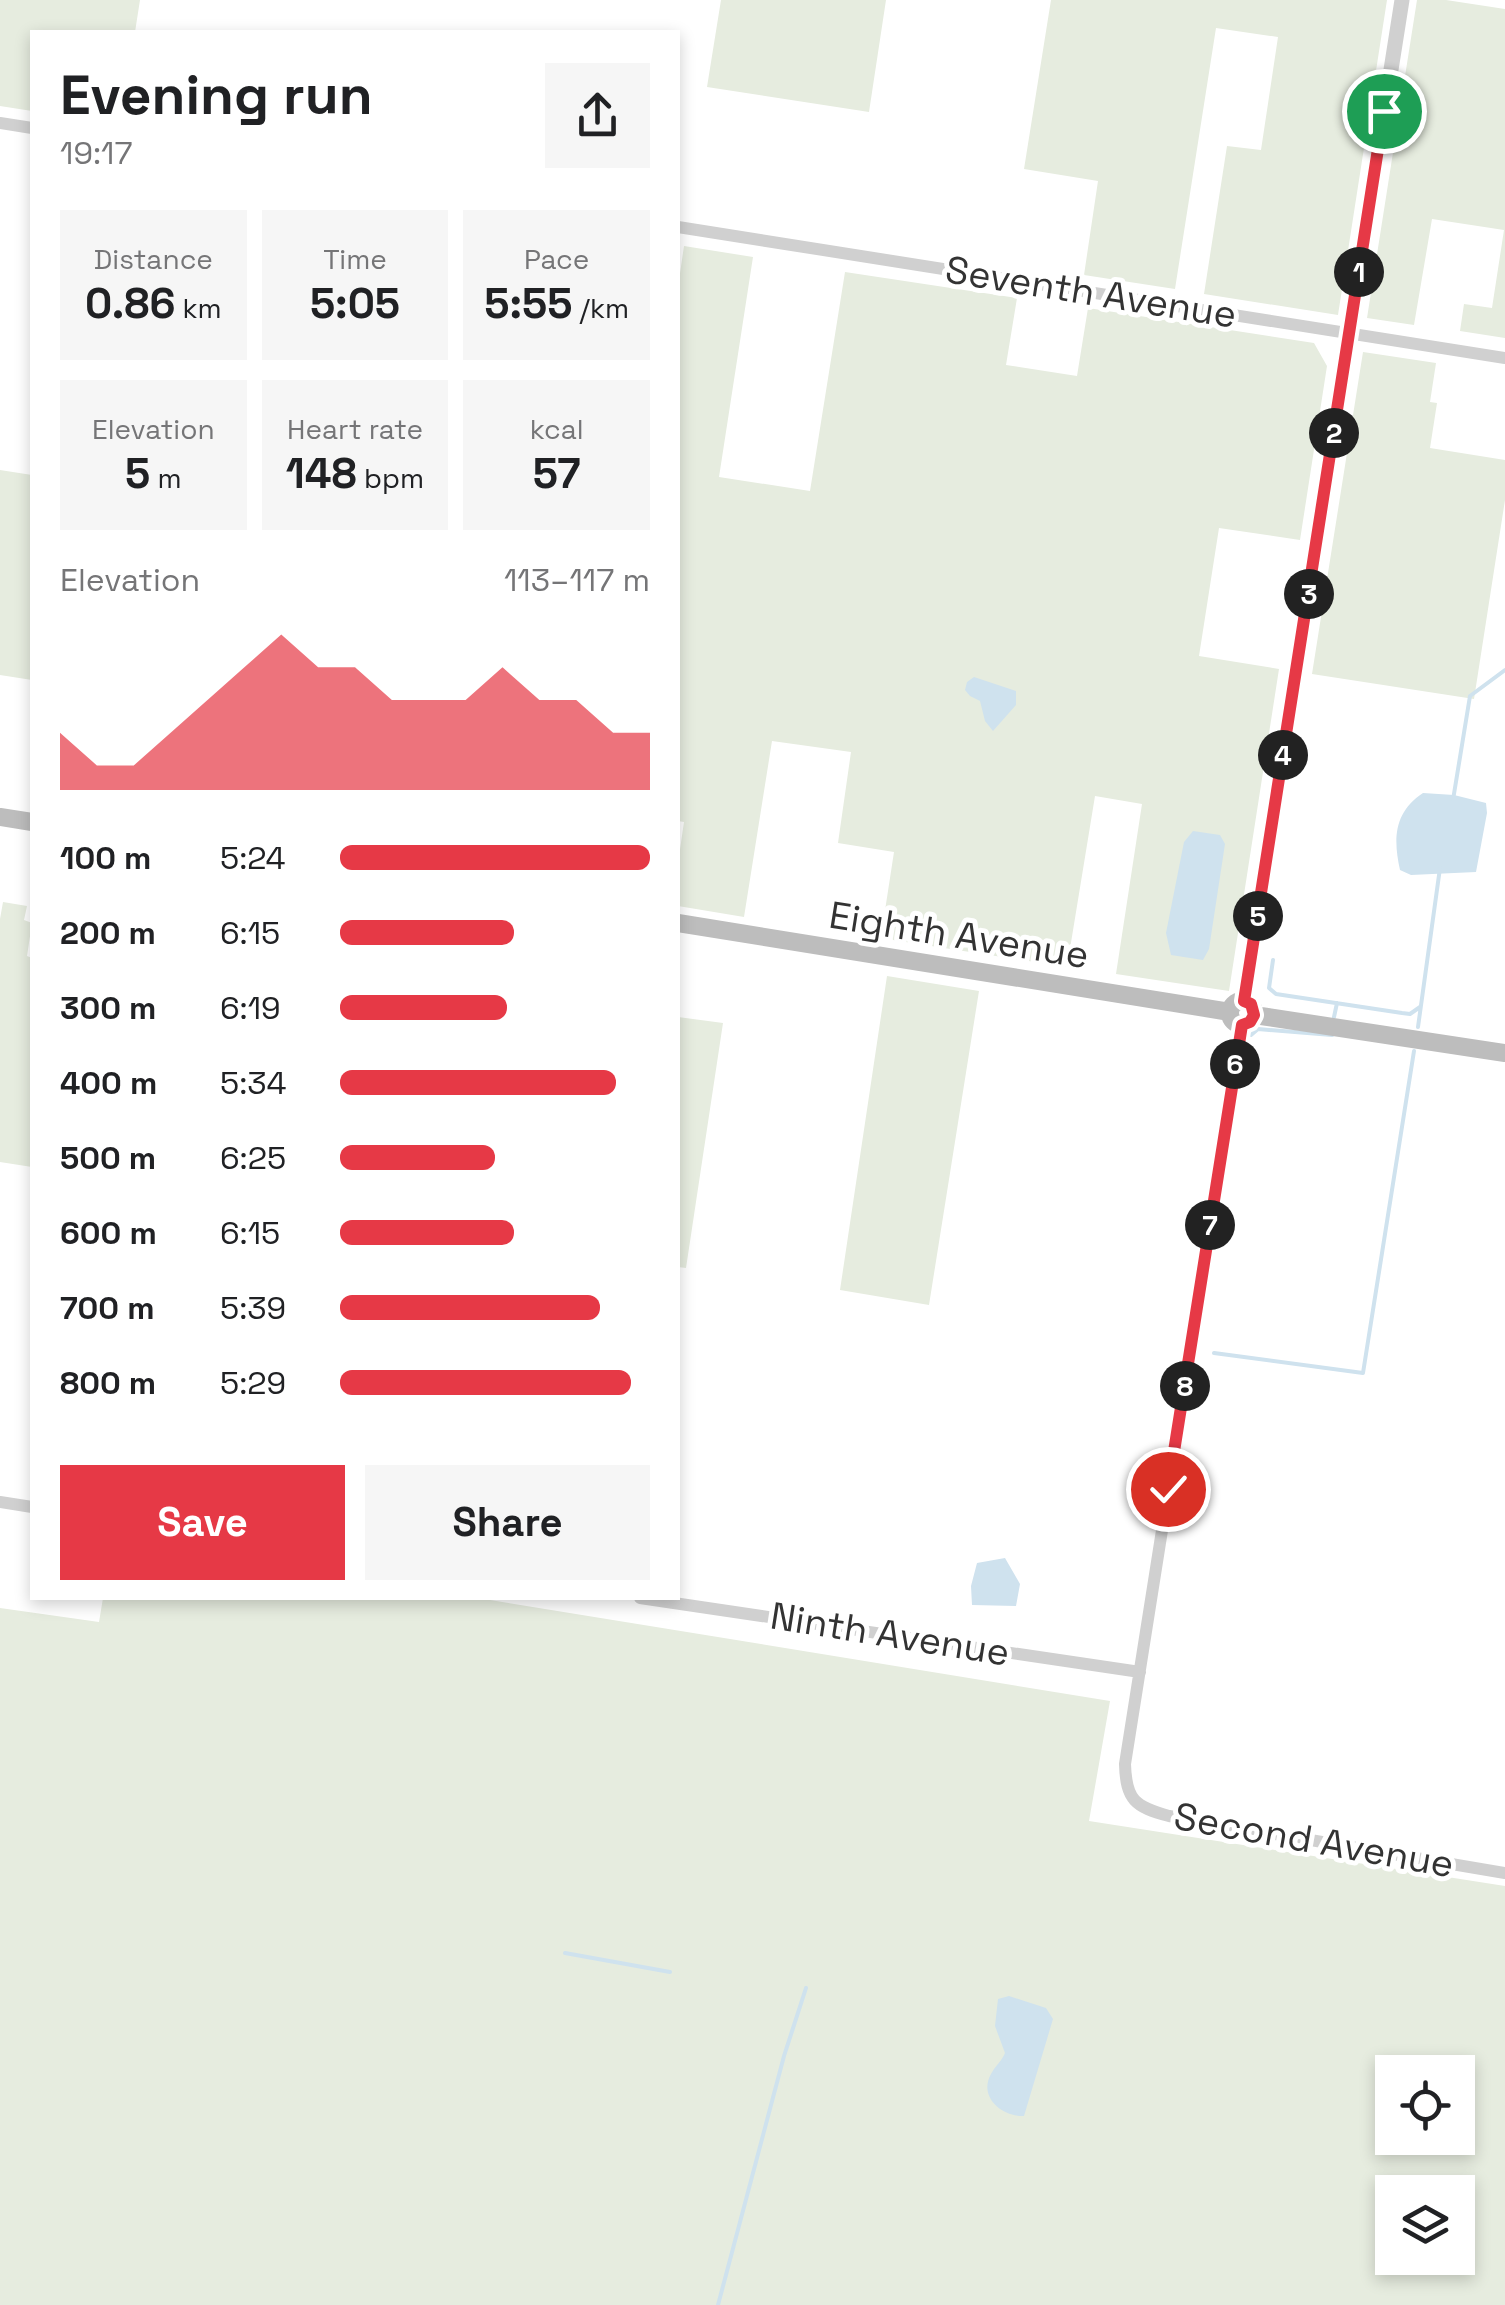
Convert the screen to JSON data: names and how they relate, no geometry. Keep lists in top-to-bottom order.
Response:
{
  "streets": {
    "main road": ["Eighth Avenue"],
    "street": ["Seventh Avenue", "Ninth Avenue", "Second Avenue"]
  },
  "crossings": [
    ["Seventh Avenue", "Second Avenue"],
    ["Eighth Avenue", "Second Avenue"],
    ["Ninth Avenue", "Second Avenue"]
  ],
  "page": {
    "heading": ["Evening run", "19:17"],
    "stats": [
      ["Distance", "0.86 km"],
      ["Time", "5:05"],
      ["Pace", "5:55 /km"],
      ["Elevation", "5 m"],
      ["Heart rate", "148 bpm"],
      ["kcal", "57"]
    ],
    "pins": [
      "1",
      "2",
      "3",
      "4",
      "5",
      "6",
      "7",
      "8"
    ],
    "chart": ["Elevation", "113–117 m"],
    "list": [
      {
        "name": "100 m",
        "note": "5:24"
      },
      {
        "name": "200 m",
        "note": "6:15"
      },
      {
        "name": "300 m",
        "note": "6:19"
      },
      {
        "name": "400 m",
        "note": "5:34"
      },
      {
        "name": "500 m",
        "note": "6:25"
      },
      {
        "name": "600 m",
        "note": "6:15"
      },
      {
        "name": "700 m",
        "note": "5:39"
      },
      {
        "name": "800 m",
        "note": "5:29"
      }
    ],
    "buttons": ["Save", "Share"]
  }
}
